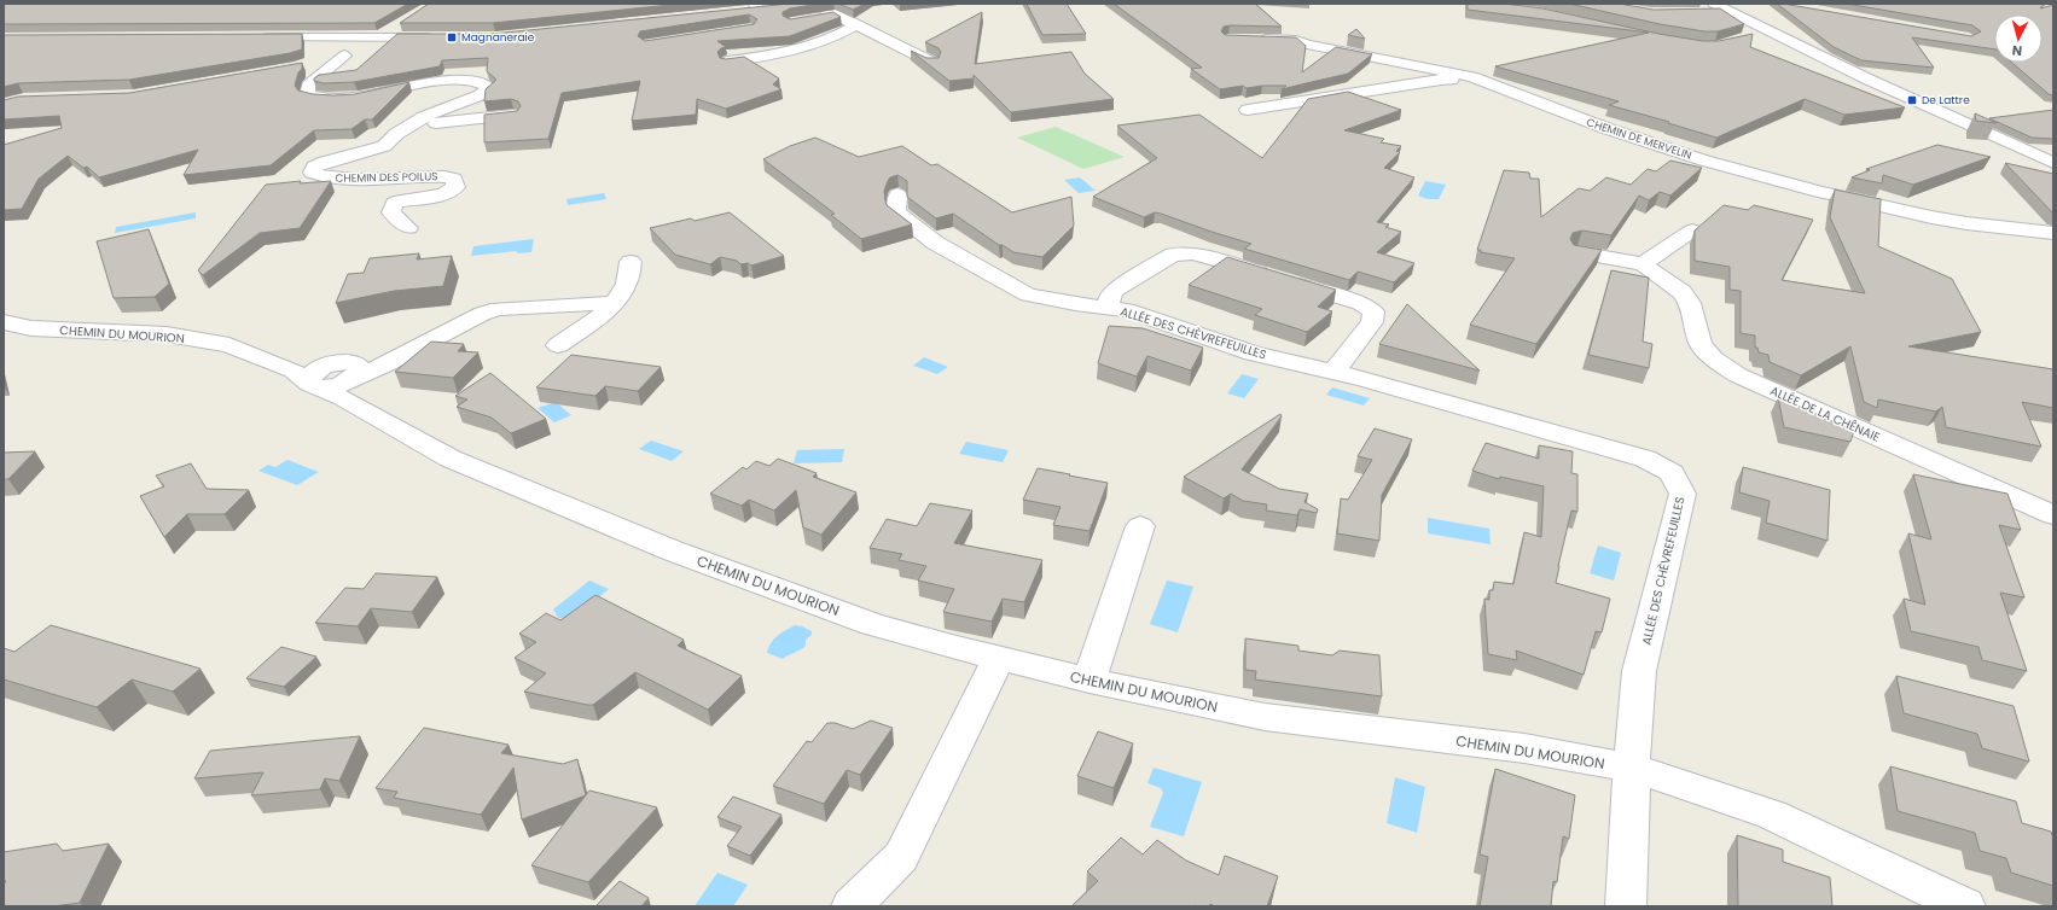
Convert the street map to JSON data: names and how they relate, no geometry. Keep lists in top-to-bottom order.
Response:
{
  "streets": {
    "street": [
      "CHEMIN DE MERVELIN",
      "CHEMIN DES POILUS",
      "ALLÉE DES CHÈVREFEUILLES",
      "CHEMIN DU MOURION",
      "ALLÉE DE LA CHÊNAIE"
    ]
  },
  "crossings": [
    ["ALLÉE DES CHÈVREFEUILLES", "CHEMIN DU MOURION"]
  ],
  "places": {
    "transit": ["Magnaneraie", "De Lattre"]
  },
  "north": "bottom"
}
